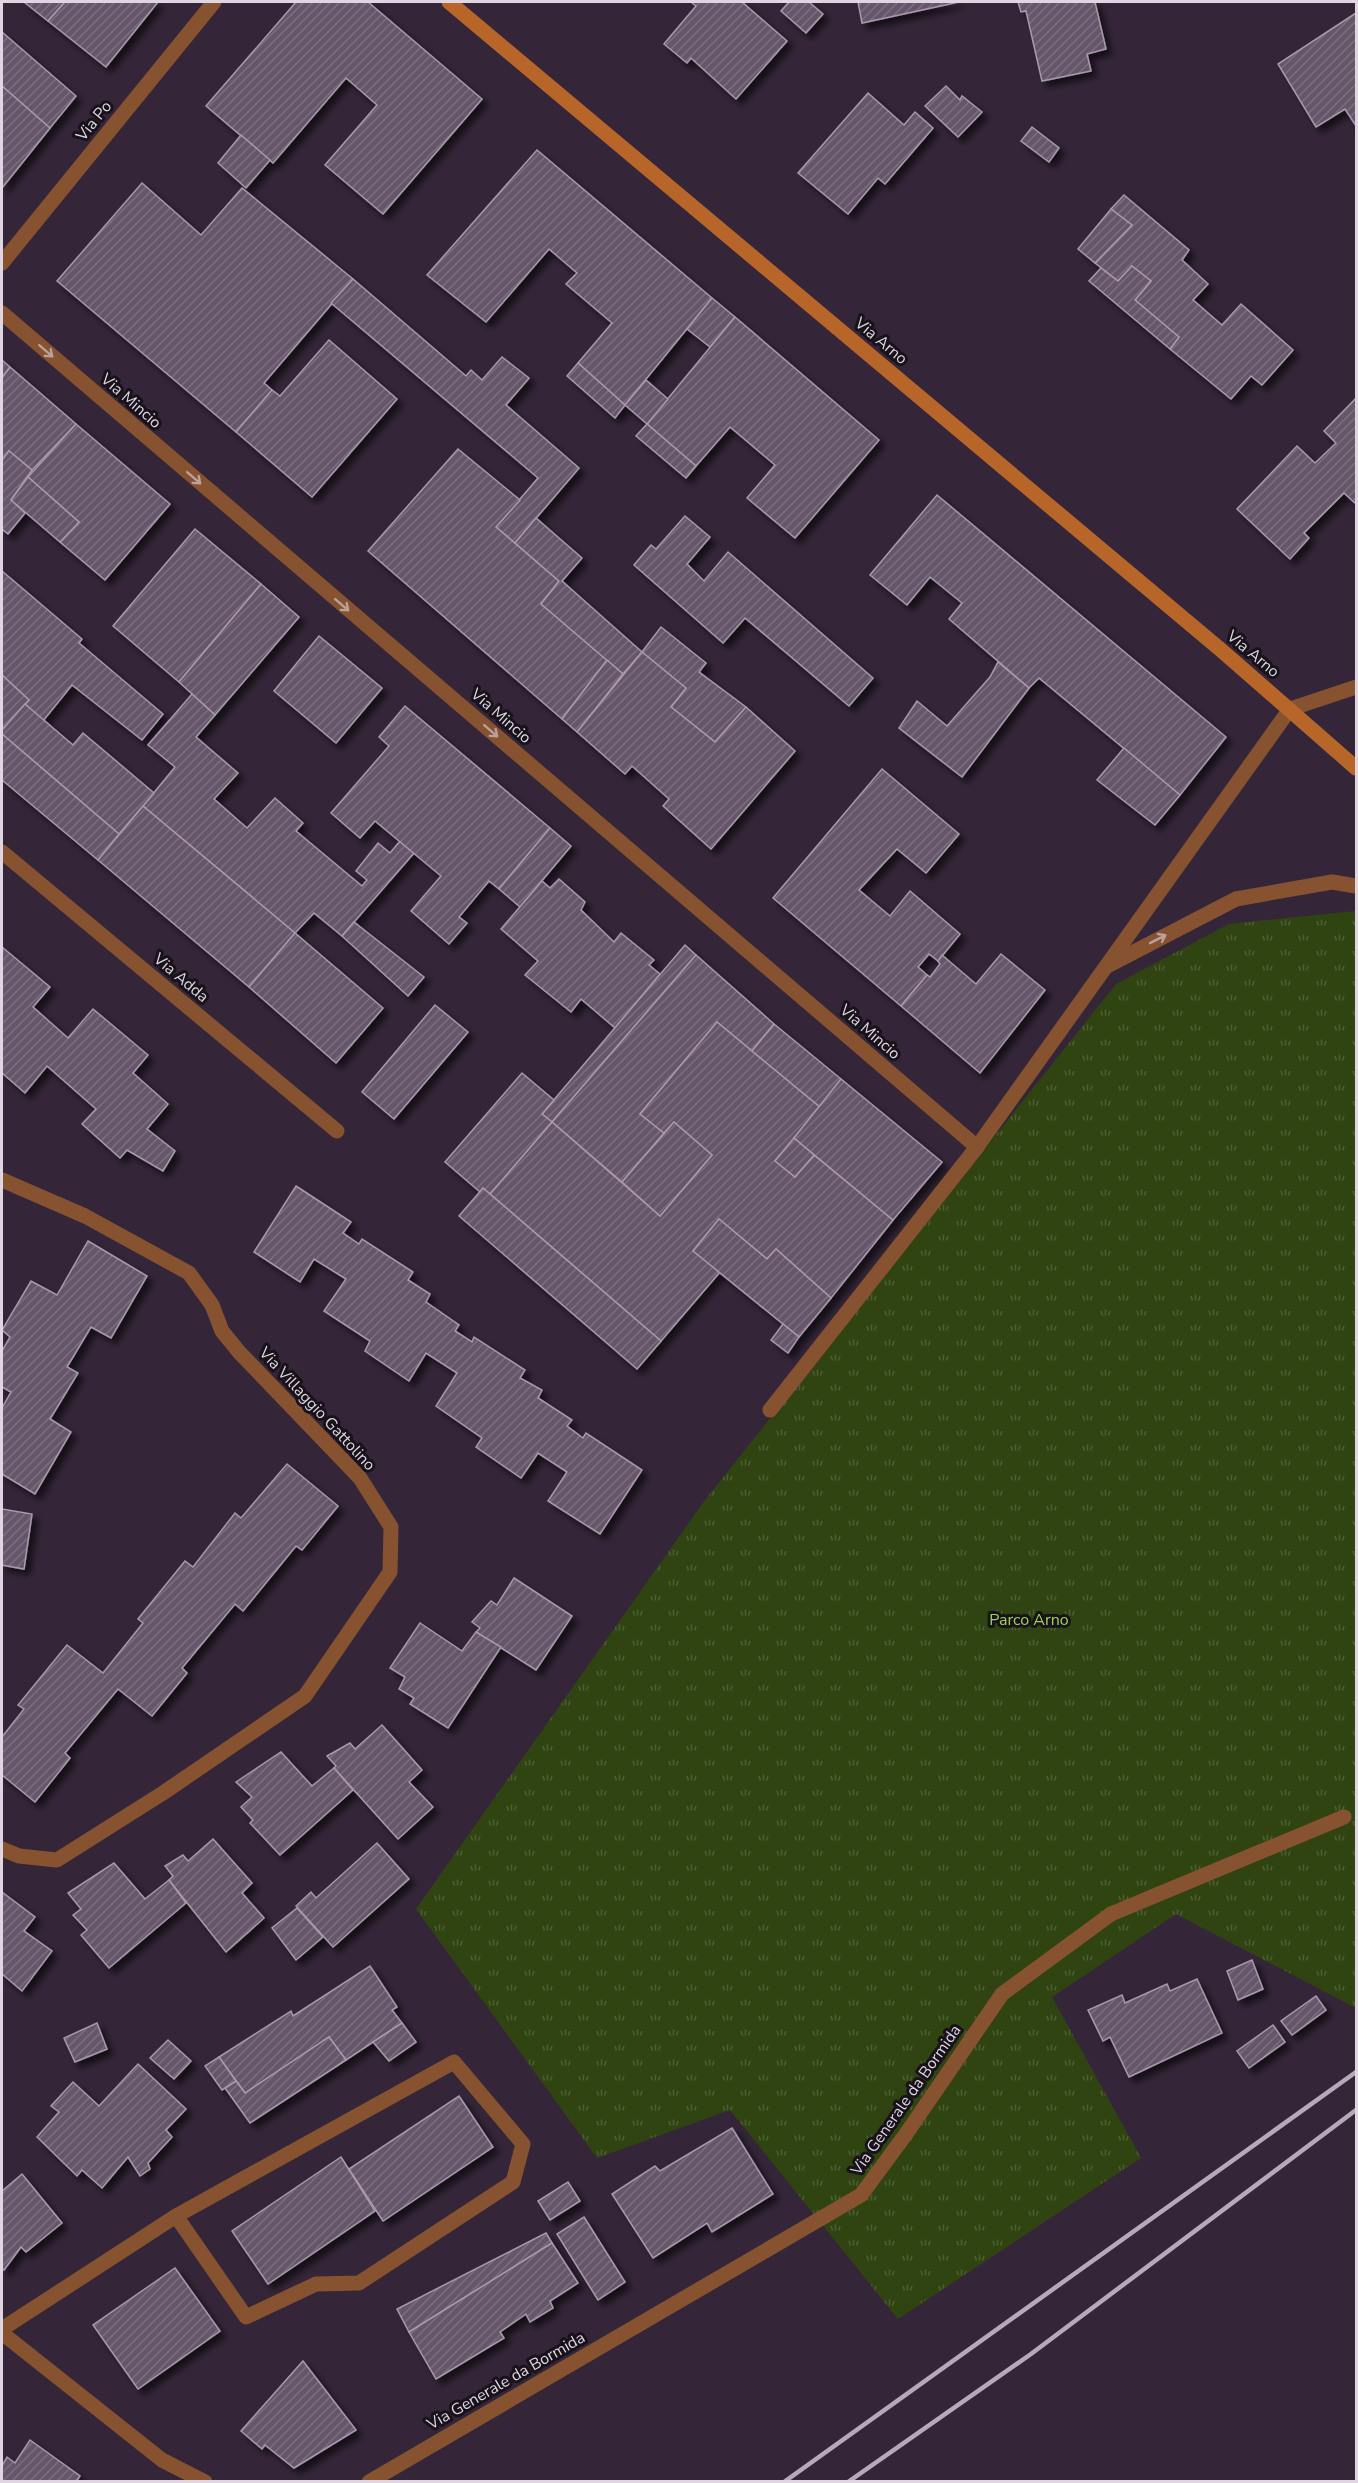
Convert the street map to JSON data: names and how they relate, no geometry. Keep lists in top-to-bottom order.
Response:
{
  "streets": {
    "main road": ["Via Arno"],
    "street": [
      "Via Po",
      "Via Mincio",
      "Via Adda",
      "Via Villaggio Gattolino",
      "Via Generale da Bormida"
    ]
  },
  "one_way": ["Via Mincio"],
  "parks": ["Parco Arno"]
}
